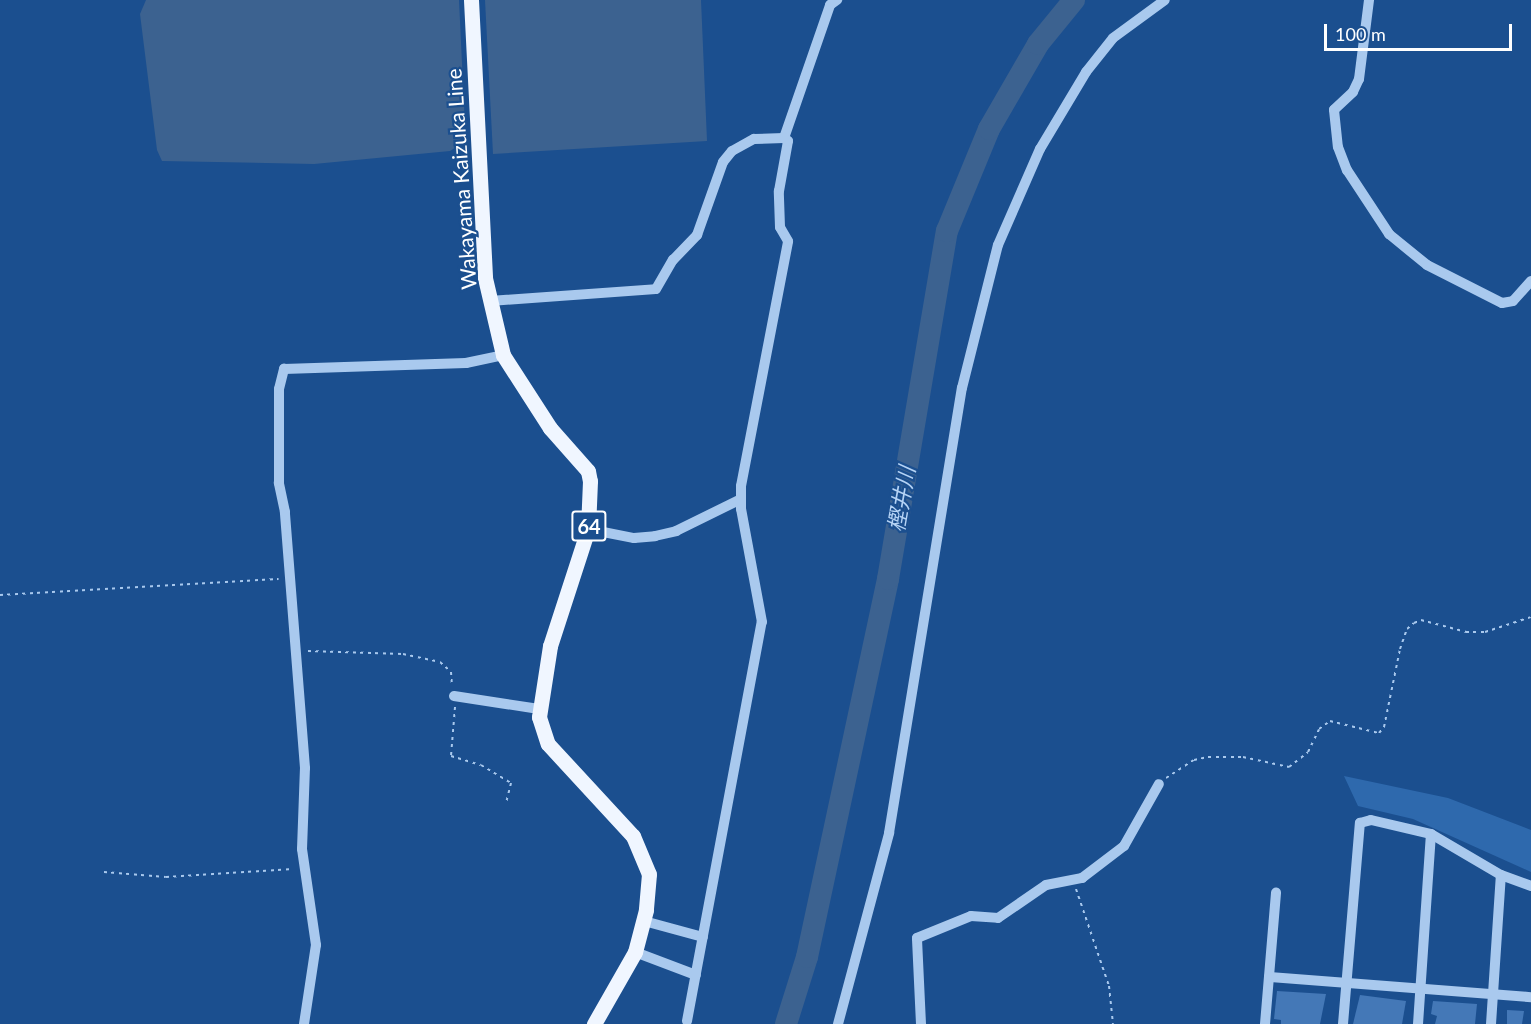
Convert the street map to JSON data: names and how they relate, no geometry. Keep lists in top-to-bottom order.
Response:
{
  "streets": {
    "main road": ["Wakayama Kaizuka Line", "64"]
  },
  "water": ["樫井川"],
  "scale_bar": "100 m"
}
